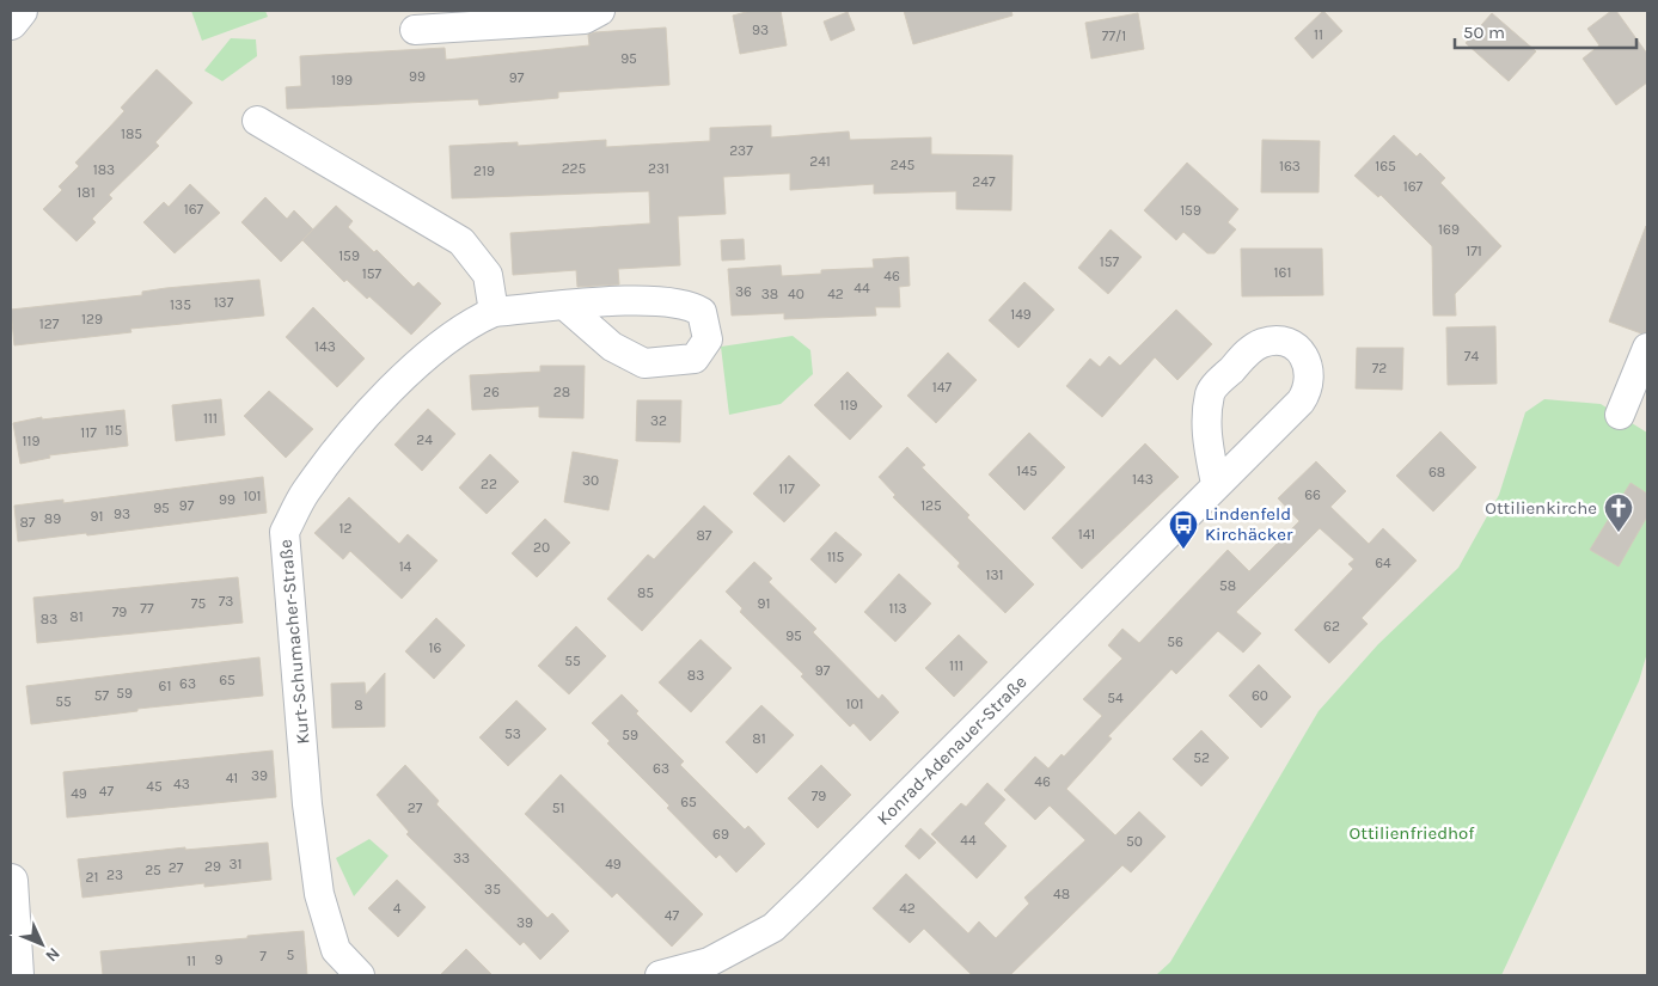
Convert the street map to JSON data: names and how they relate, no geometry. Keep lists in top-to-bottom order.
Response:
{
  "streets": {
    "street": ["Kurt-Schumacher-Straße", "Konrad-Adenauer-Straße"]
  },
  "parks": ["Ottilienfriedhof"],
  "places": {
    "church": ["Ottilienkirche"],
    "bus stop": ["Lindenfeld Kirchäcker"]
  },
  "house_numbers": [
    "93",
    "11",
    "77/1",
    "95",
    "99",
    "97",
    "199",
    "185",
    "237",
    "241",
    "245",
    "163",
    "165",
    "225",
    "231",
    "183",
    "219",
    "247",
    "167",
    "181",
    "167",
    "159",
    "169",
    "171",
    "159",
    "157",
    "161",
    "157",
    "46",
    "44",
    "36",
    "38",
    "40",
    "42",
    "137",
    "135",
    "149",
    "129",
    "127",
    "143",
    "74",
    "72",
    "147",
    "26",
    "28",
    "119",
    "111",
    "32",
    "115",
    "117",
    "24",
    "119",
    "145",
    "68",
    "143",
    "30",
    "22",
    "117",
    "66",
    "101",
    "99",
    "97",
    "125",
    "95",
    "93",
    "91",
    "89",
    "87",
    "12",
    "141",
    "87",
    "20",
    "115",
    "64",
    "14",
    "131",
    "58",
    "85",
    "73",
    "75",
    "91",
    "77",
    "113",
    "79",
    "81",
    "83",
    "62",
    "95",
    "56",
    "16",
    "55",
    "111",
    "97",
    "83",
    "65",
    "63",
    "61",
    "59",
    "57",
    "60",
    "54",
    "55",
    "101",
    "8",
    "53",
    "59",
    "81",
    "52",
    "63",
    "39",
    "41",
    "46",
    "43",
    "45",
    "47",
    "49",
    "79",
    "65",
    "27",
    "51",
    "69",
    "44",
    "50",
    "33",
    "31",
    "49",
    "29",
    "27",
    "25",
    "23",
    "21",
    "35",
    "48",
    "4",
    "42",
    "47",
    "39",
    "5",
    "7",
    "9",
    "11"
  ],
  "scale_bar": "50 m",
  "north": "bottom right"
}
